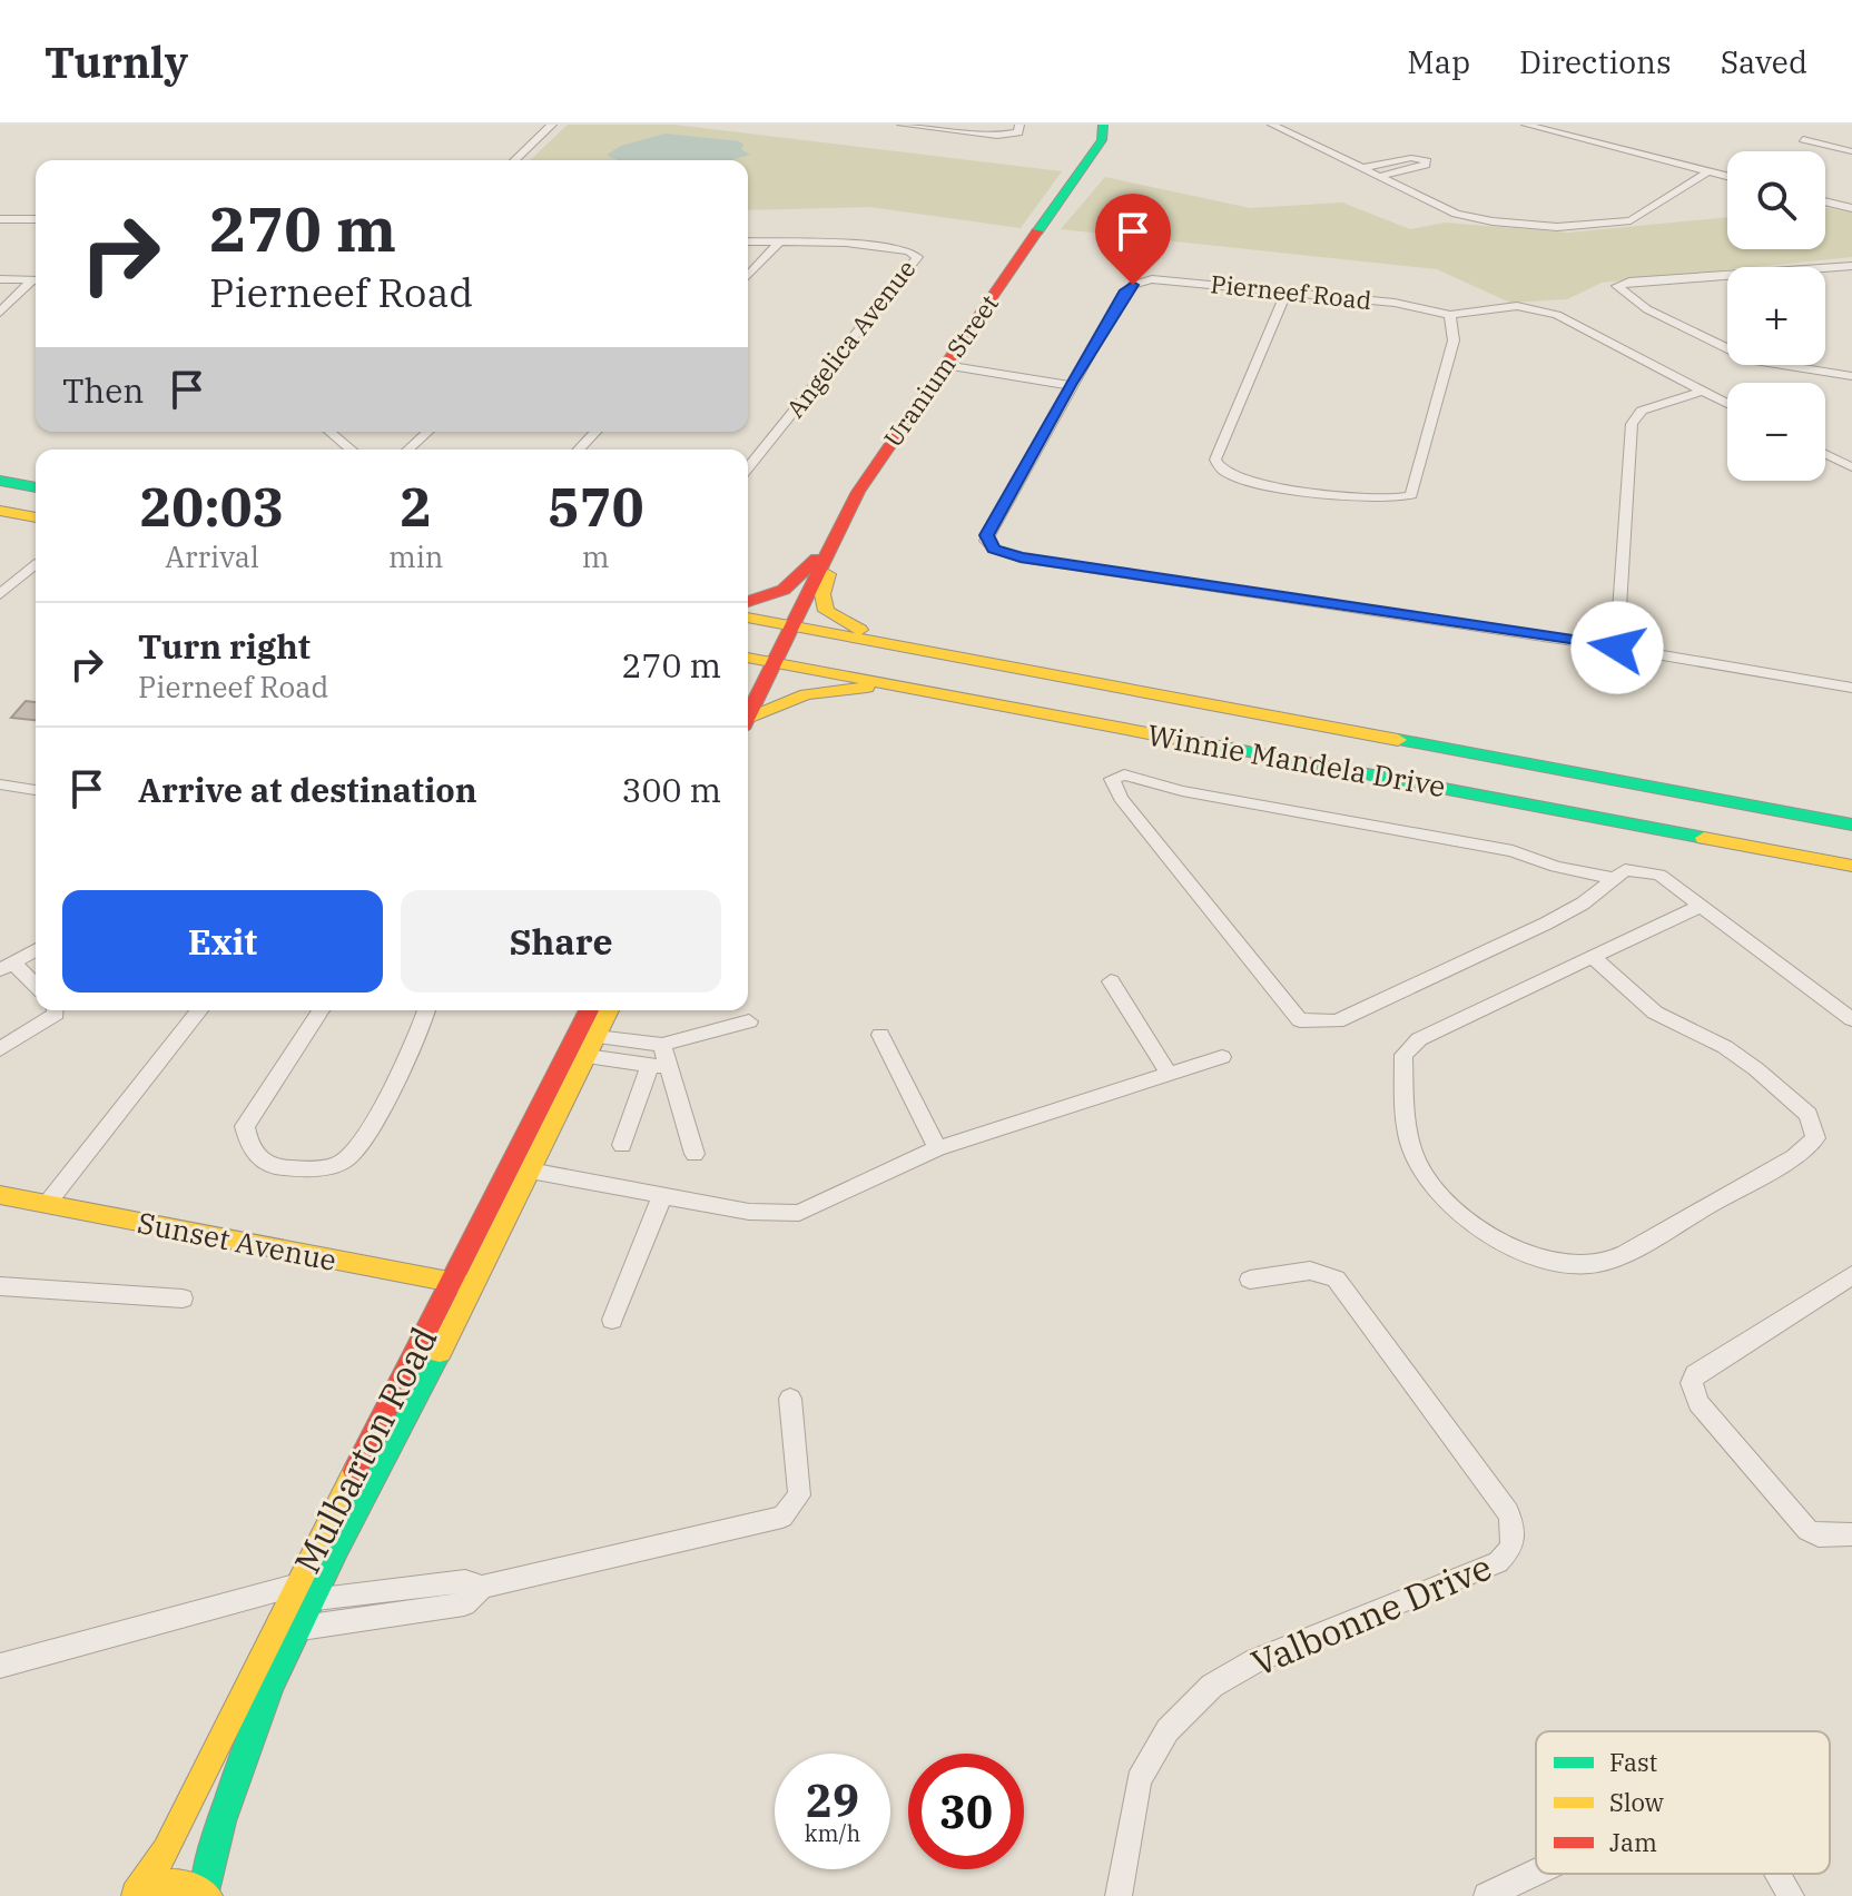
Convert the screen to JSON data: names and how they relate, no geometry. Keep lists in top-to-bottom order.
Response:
{
  "streets": {
    "street": [
      "Pierneef Road",
      "Angelica Avenue",
      "Uranium Street",
      "Winnie Mandela Drive",
      "Sunset Avenue",
      "Mulbarton Road",
      "Valbonne Drive"
    ]
  },
  "crossings": [
    ["Uranium Street", "Winnie Mandela Drive"],
    ["Sunset Avenue", "Mulbarton Road"]
  ],
  "legend": ["Fast", "Slow", "Jam"],
  "page": {
    "header": "Turnly",
    "nav": ["Map", "Directions", "Saved"],
    "map_buttons": ["+", "−"],
    "turn": ["270 m", "Pierneef Road"],
    "then": "Then",
    "eta": [
      "20:03",
      "Arrival",
      "2",
      "min",
      "570",
      "m"
    ],
    "list": [
      {
        "name": "Turn right",
        "note": "Pierneef Road",
        "value": "270 m"
      },
      {
        "name": "Arrive at destination",
        "value": "300 m"
      }
    ],
    "buttons": ["Exit", "Share"],
    "speed": "29 km/h",
    "limit": "30"
  }
}
